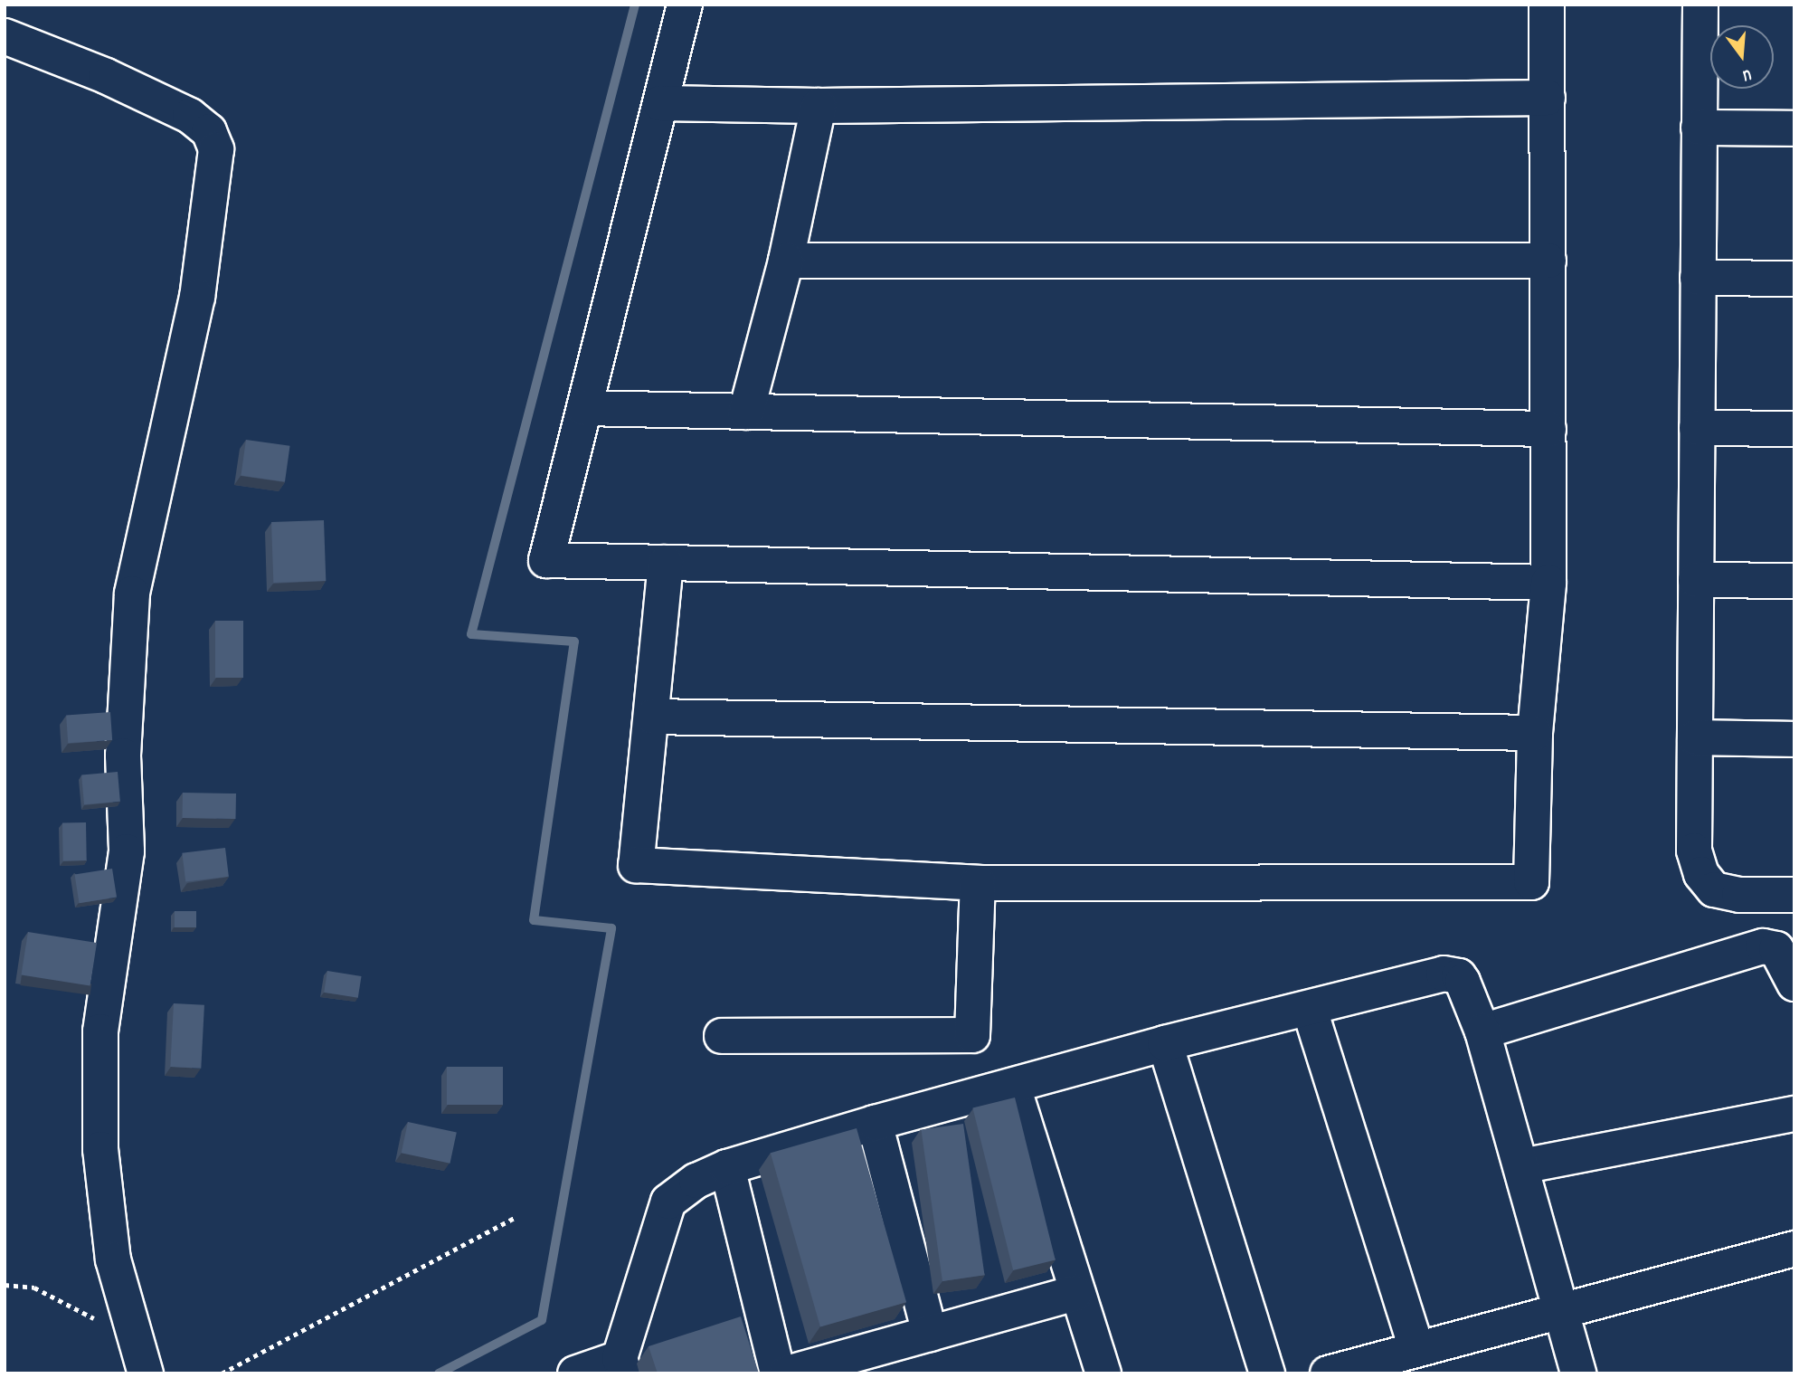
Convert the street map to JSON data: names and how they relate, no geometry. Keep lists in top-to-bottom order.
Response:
{
  "north": "bottom"
}
